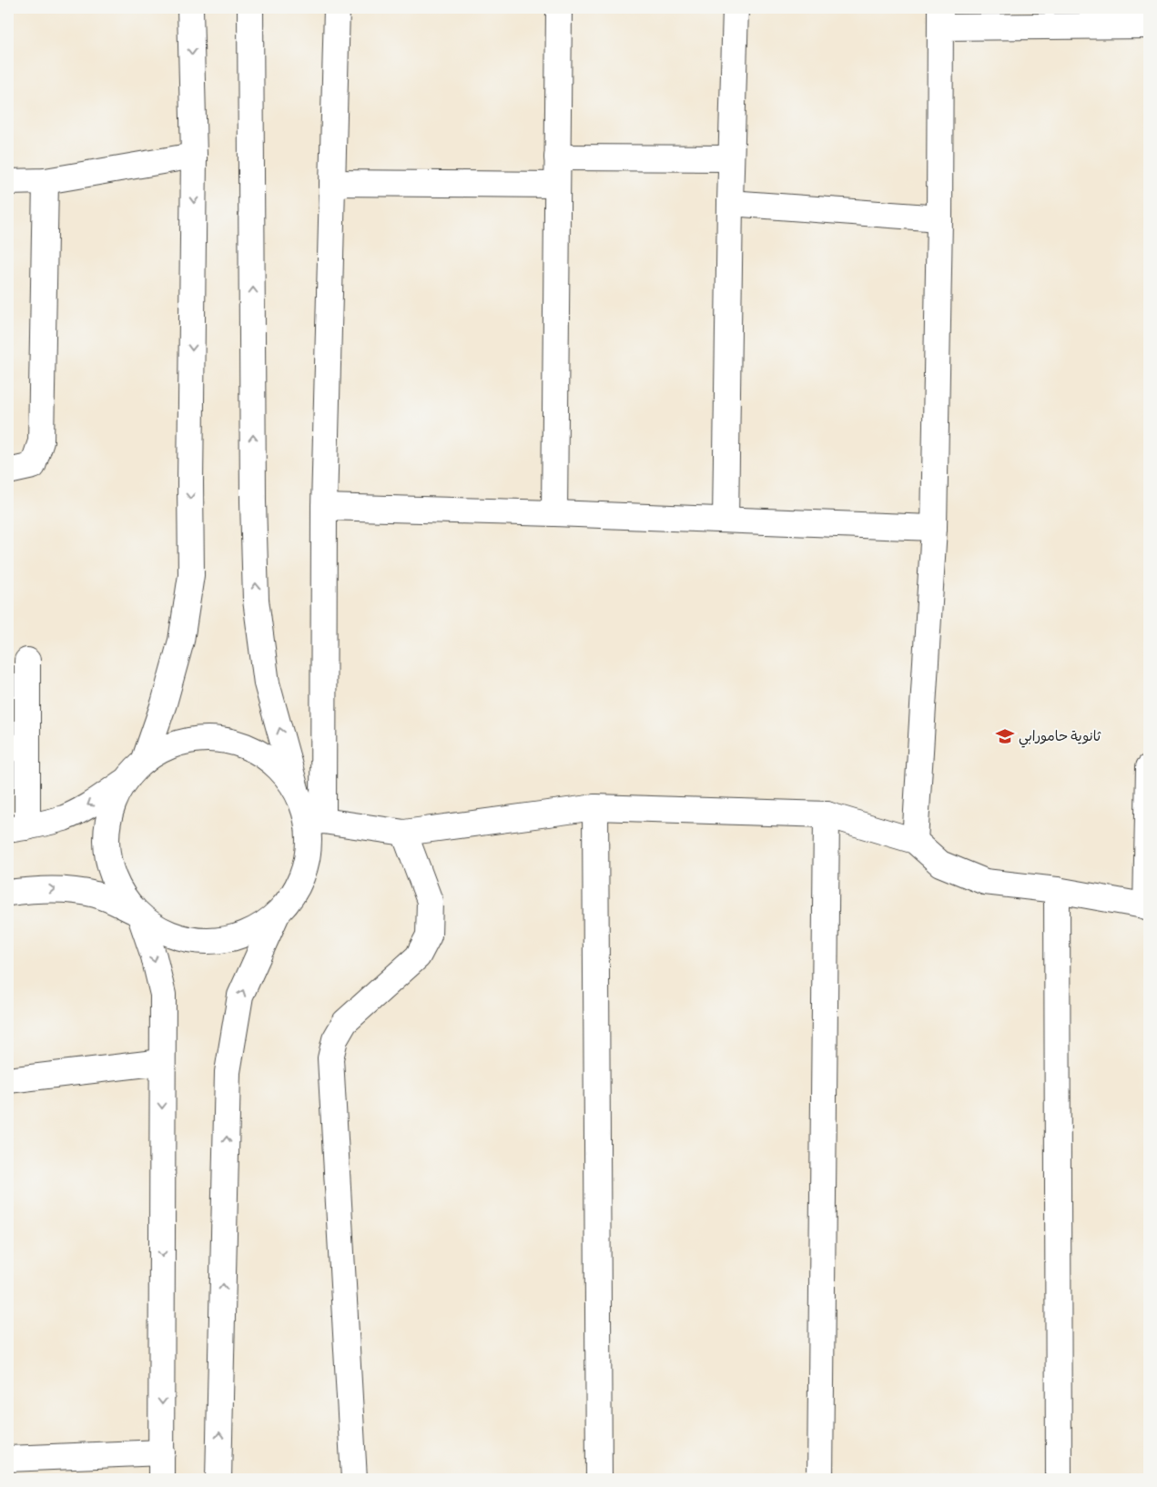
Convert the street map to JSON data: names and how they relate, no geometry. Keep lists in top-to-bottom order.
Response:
{
  "places": {
    "school or university": ["ثانوية حامورابي"]
  }
}
